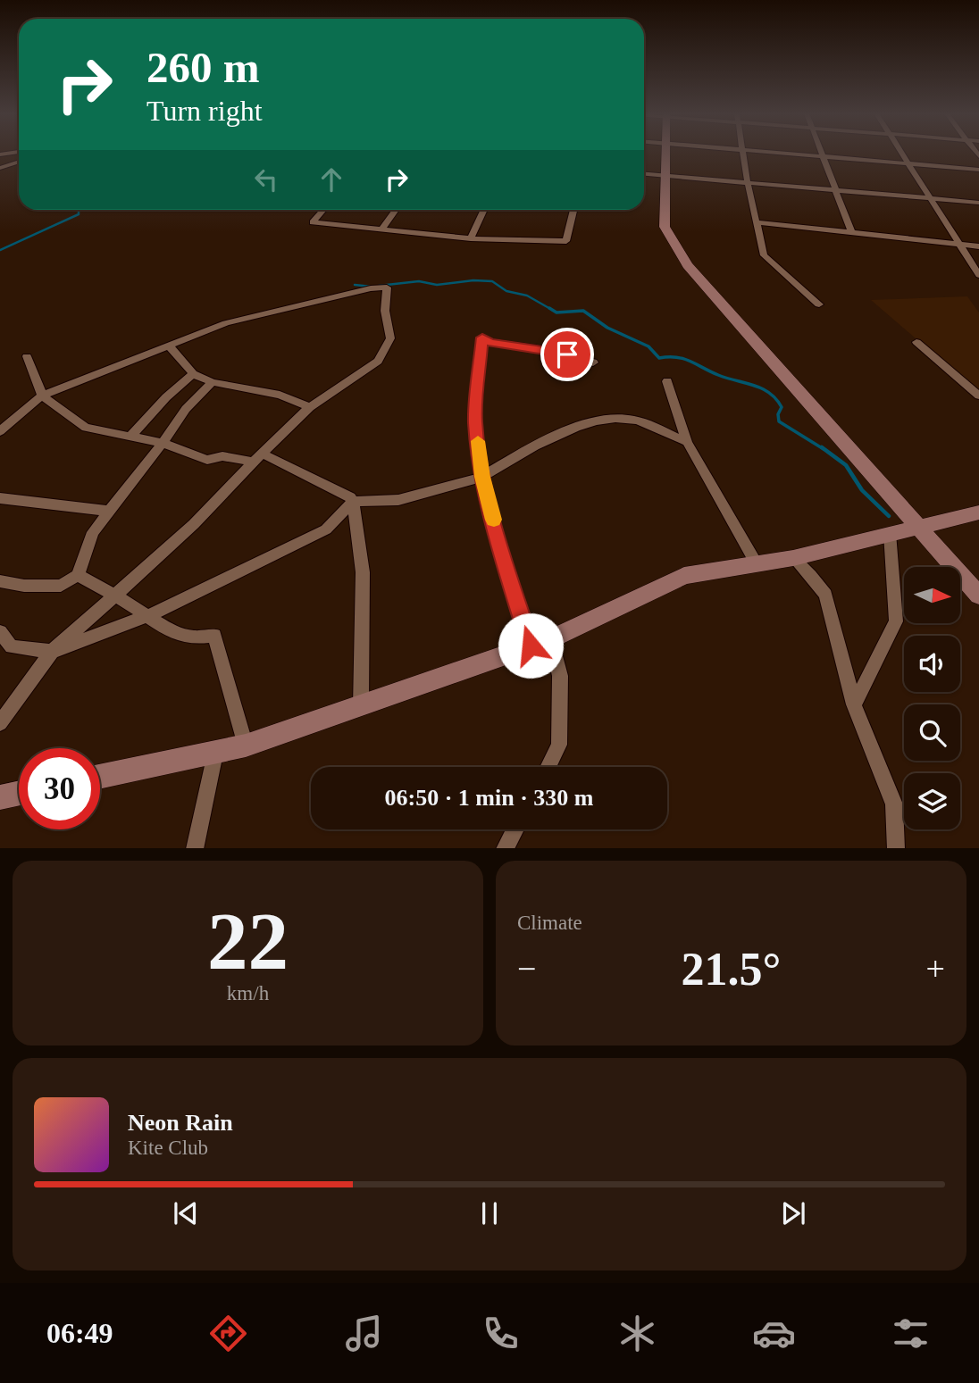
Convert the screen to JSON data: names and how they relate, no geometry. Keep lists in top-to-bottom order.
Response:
{
  "north": "right",
  "page": {
    "turn": ["260 m", "Turn right"],
    "limit": "30",
    "trip": "06:50 · 1 min · 330 m",
    "tile": [
      ["22", "km/h"],
      "Climate"
    ],
    "heat": ["−", "21.5°", "+"],
    "song": ["Neon Rain", "Kite Club"],
    "tabs": "06:49"
  }
}
